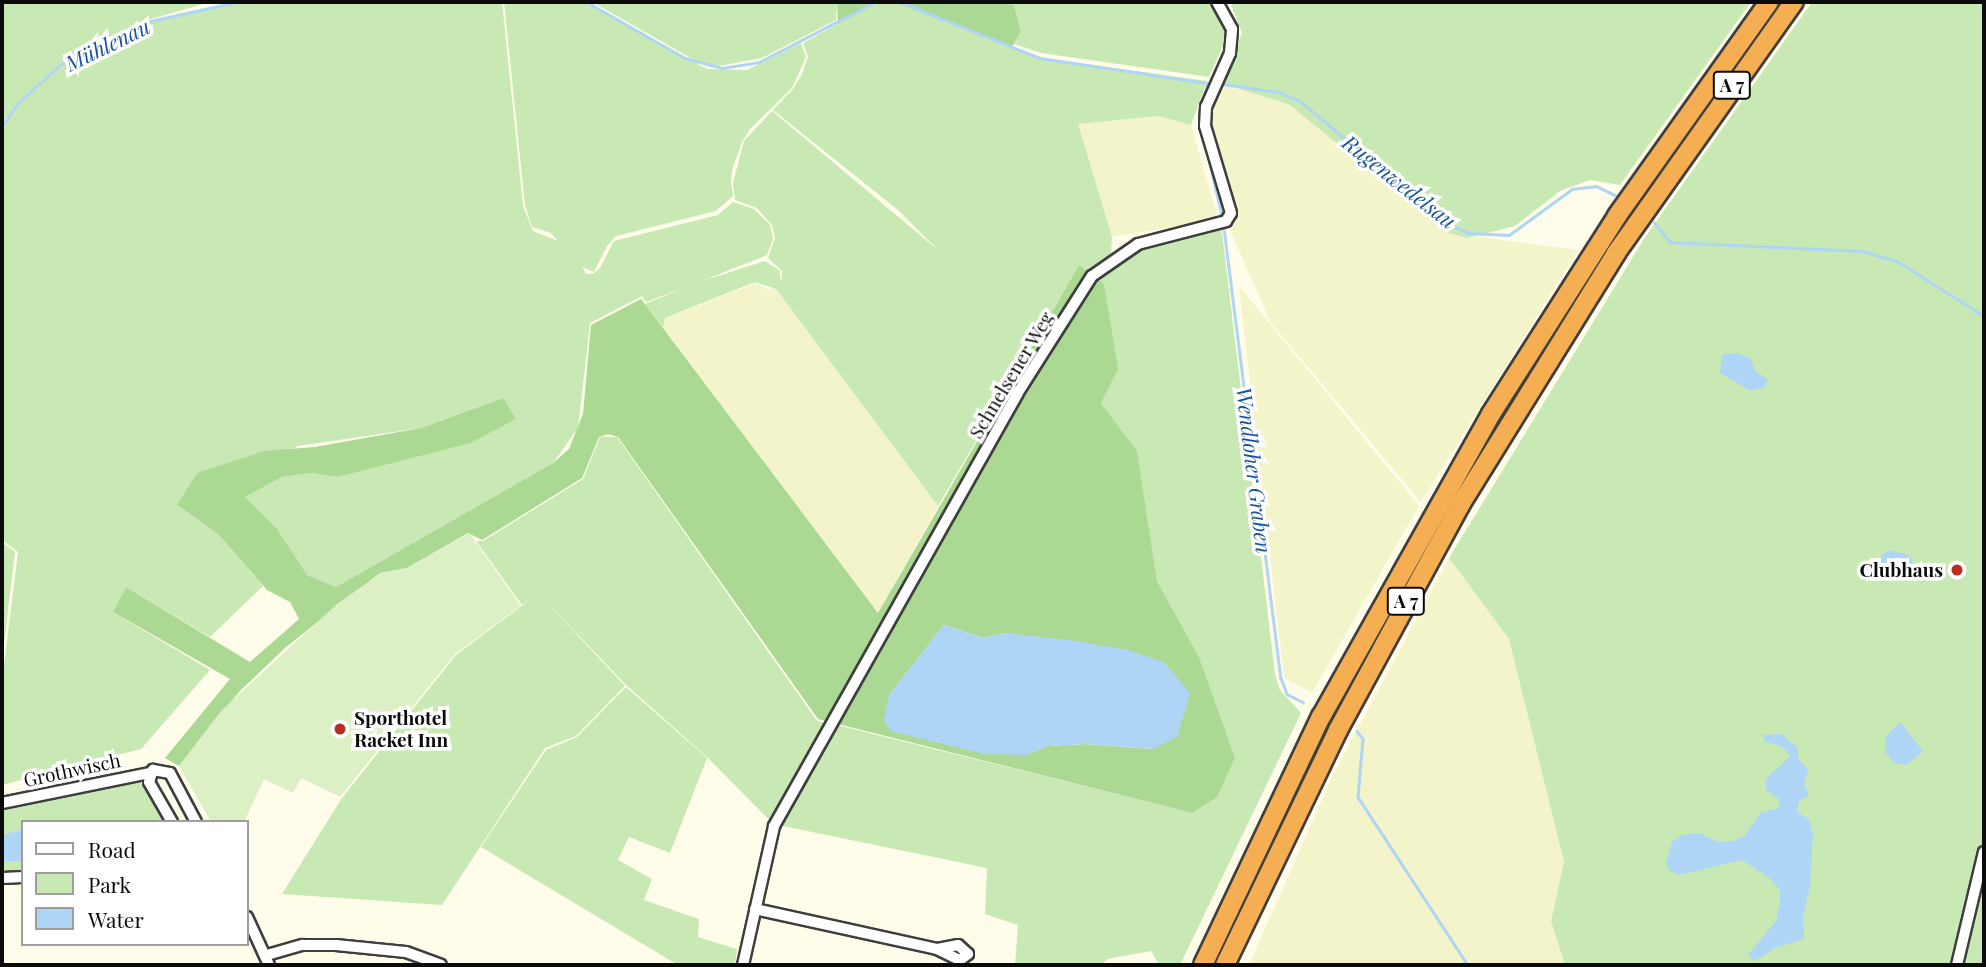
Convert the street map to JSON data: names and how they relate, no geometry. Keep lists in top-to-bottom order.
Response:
{
  "streets": {
    "highway": ["A 7"],
    "street": ["Schnelsener Weg", "Grothwisch"]
  },
  "water": ["Mühlenau", "Rugenwedelsau", "Wendloher Graben"],
  "places": ["Clubhaus", "Sporthotel Racket Inn"],
  "legend": ["Road", "Park", "Water"]
}
